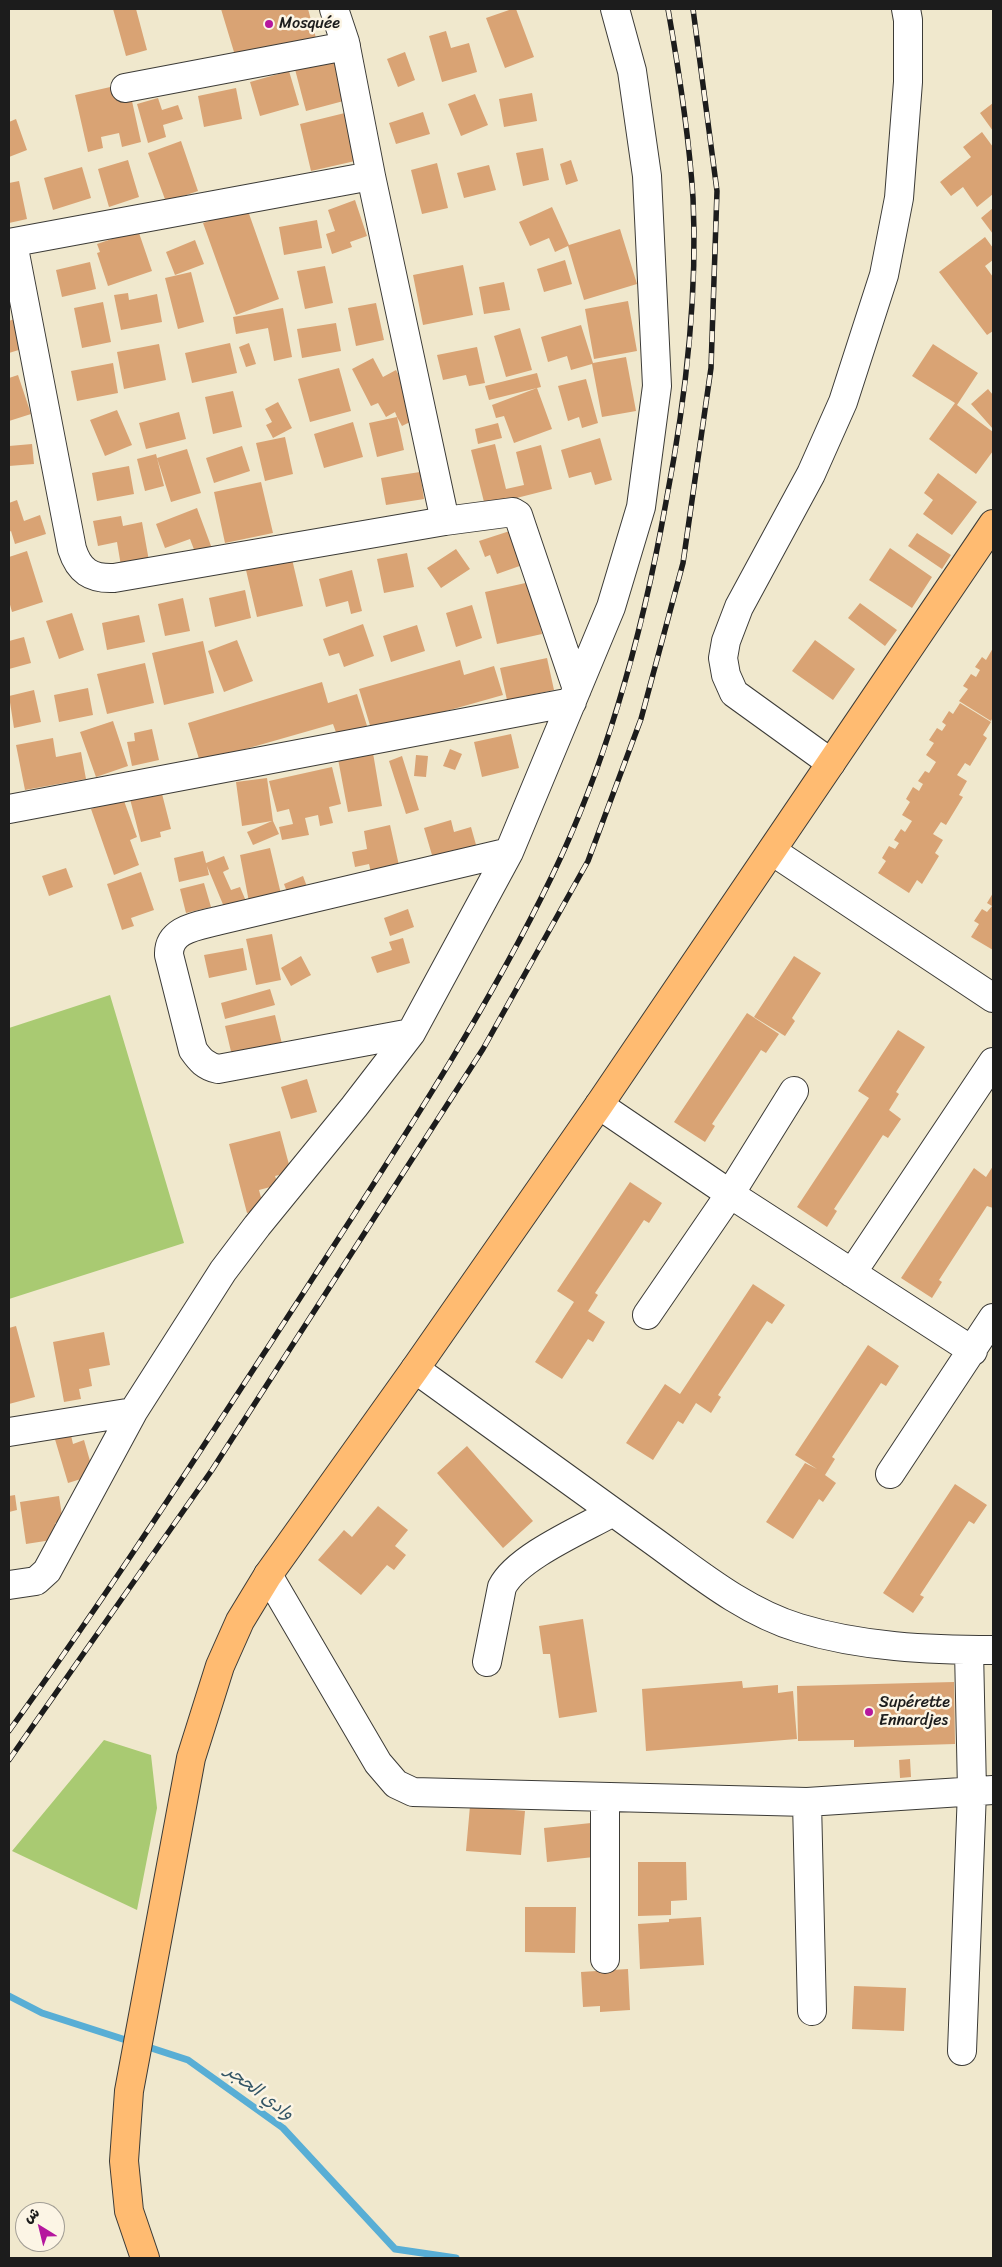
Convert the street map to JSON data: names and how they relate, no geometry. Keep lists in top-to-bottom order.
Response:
{
  "water": ["وادي الحجر"],
  "places": ["Mosquée", "Supérette Ennardjes"],
  "north": "top left"
}
